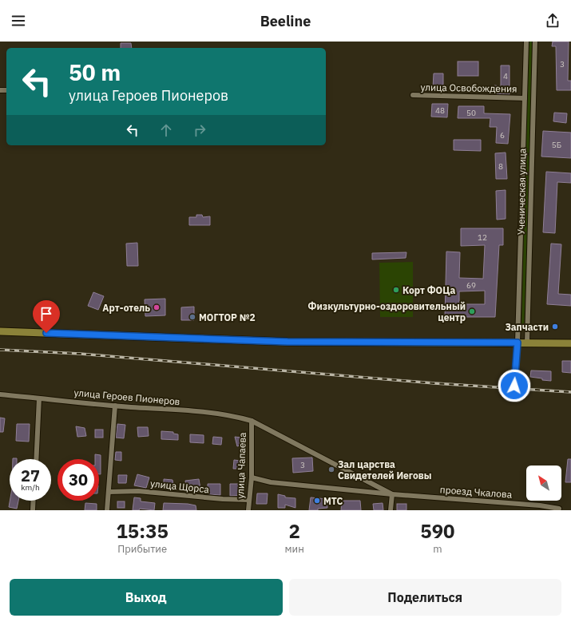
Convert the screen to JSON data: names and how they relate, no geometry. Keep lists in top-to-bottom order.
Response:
{
  "streets": {
    "street": [
      "улица Освобождения",
      "Ученическая улица",
      "улица Героев Пионеров",
      "улица Чапаева",
      "улица Щорса",
      "проезд Чкалова"
    ]
  },
  "crossings": [
    ["улица Освобождения", "Ученическая улица"],
    ["улица Героев Пионеров", "улица Чапаева"],
    ["улица Героев Пионеров", "проезд Чкалова"],
    ["улица Чапаева", "улица Щорса"],
    ["улица Чапаева", "проезд Чкалова"]
  ],
  "places": [
    "Корт ФОЦа",
    "Арт-отель",
    "Физкультурно-оздоровительный центр",
    "МОГТОР №2",
    "Запчасти",
    "Зал царства Свидетелей Иеговы",
    "МТС"
  ],
  "house_numbers": [
    "3",
    "4",
    "48",
    "50",
    "6",
    "5Б",
    "8",
    "12",
    "69",
    "3"
  ],
  "north": "top left",
  "page": {
    "header": "Beeline",
    "turn": ["50 m", "улица Героев Пионеров"],
    "speed": "27 km/h",
    "limit": "30",
    "eta": [
      "15:35",
      "Прибытие",
      "2",
      "мин",
      "590",
      "m"
    ],
    "buttons": ["Выход", "Поделиться"]
  }
}
